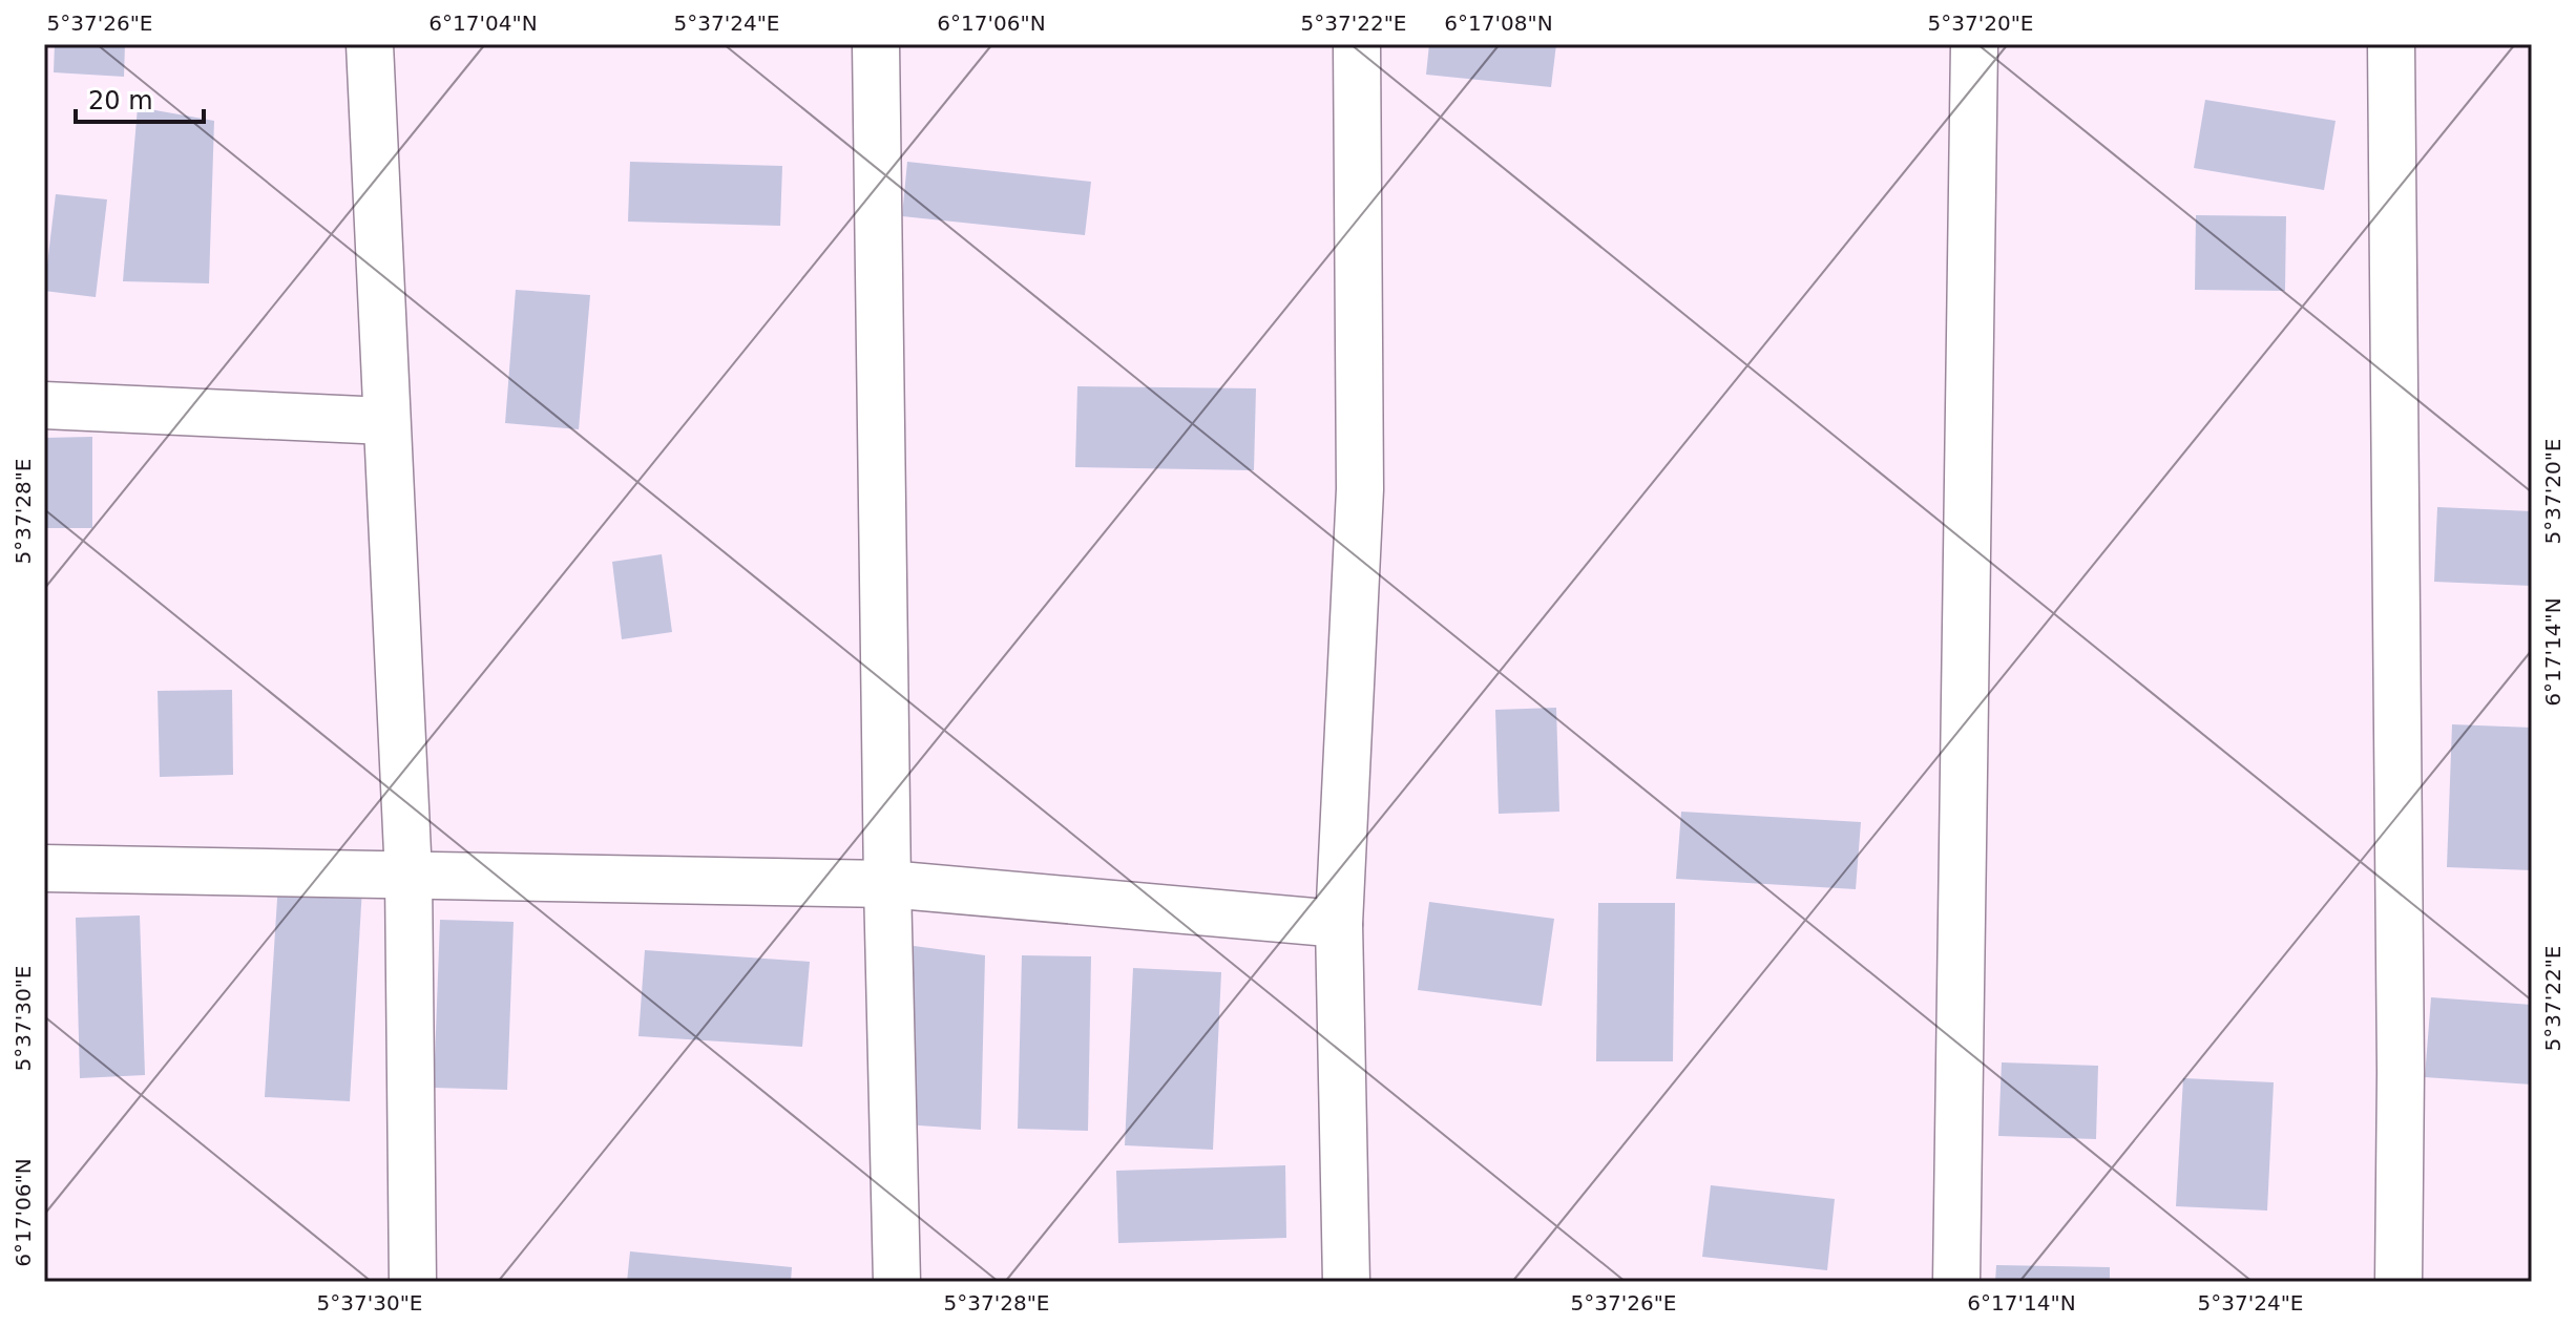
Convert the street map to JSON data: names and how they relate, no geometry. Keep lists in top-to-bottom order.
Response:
{
  "scale_bar": "20 m",
  "coordinates": [
    "5°37'26\"E",
    "6°17'04\"N",
    "5°37'24\"E",
    "6°17'06\"N",
    "5°37'22\"E",
    "6°17'08\"N",
    "5°37'20\"E",
    "5°37'28\"E",
    "6°17'14\"N",
    "5°37'30\"E"
  ]
}
